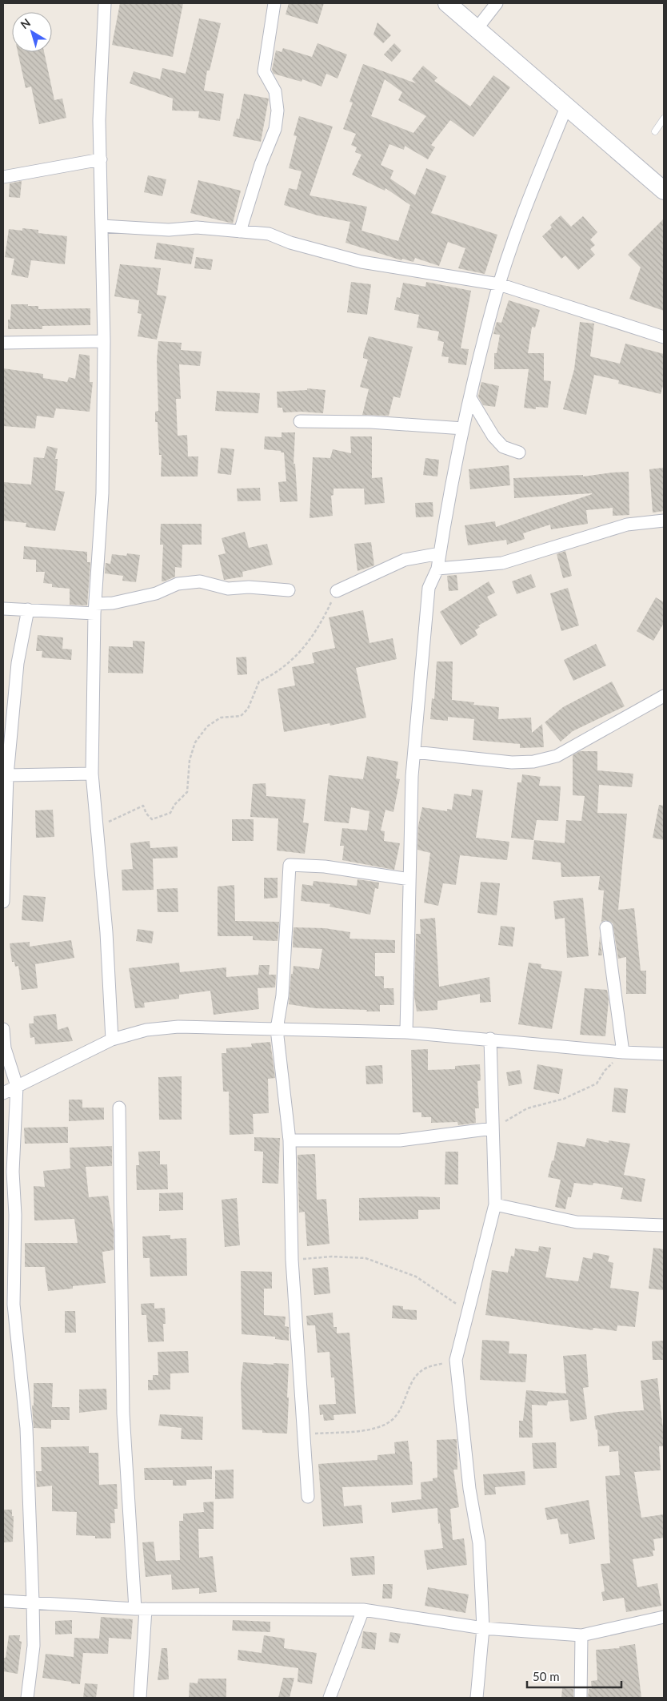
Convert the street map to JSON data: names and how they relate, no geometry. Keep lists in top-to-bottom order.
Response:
{
  "scale_bar": "50 m",
  "north": "top left"
}
